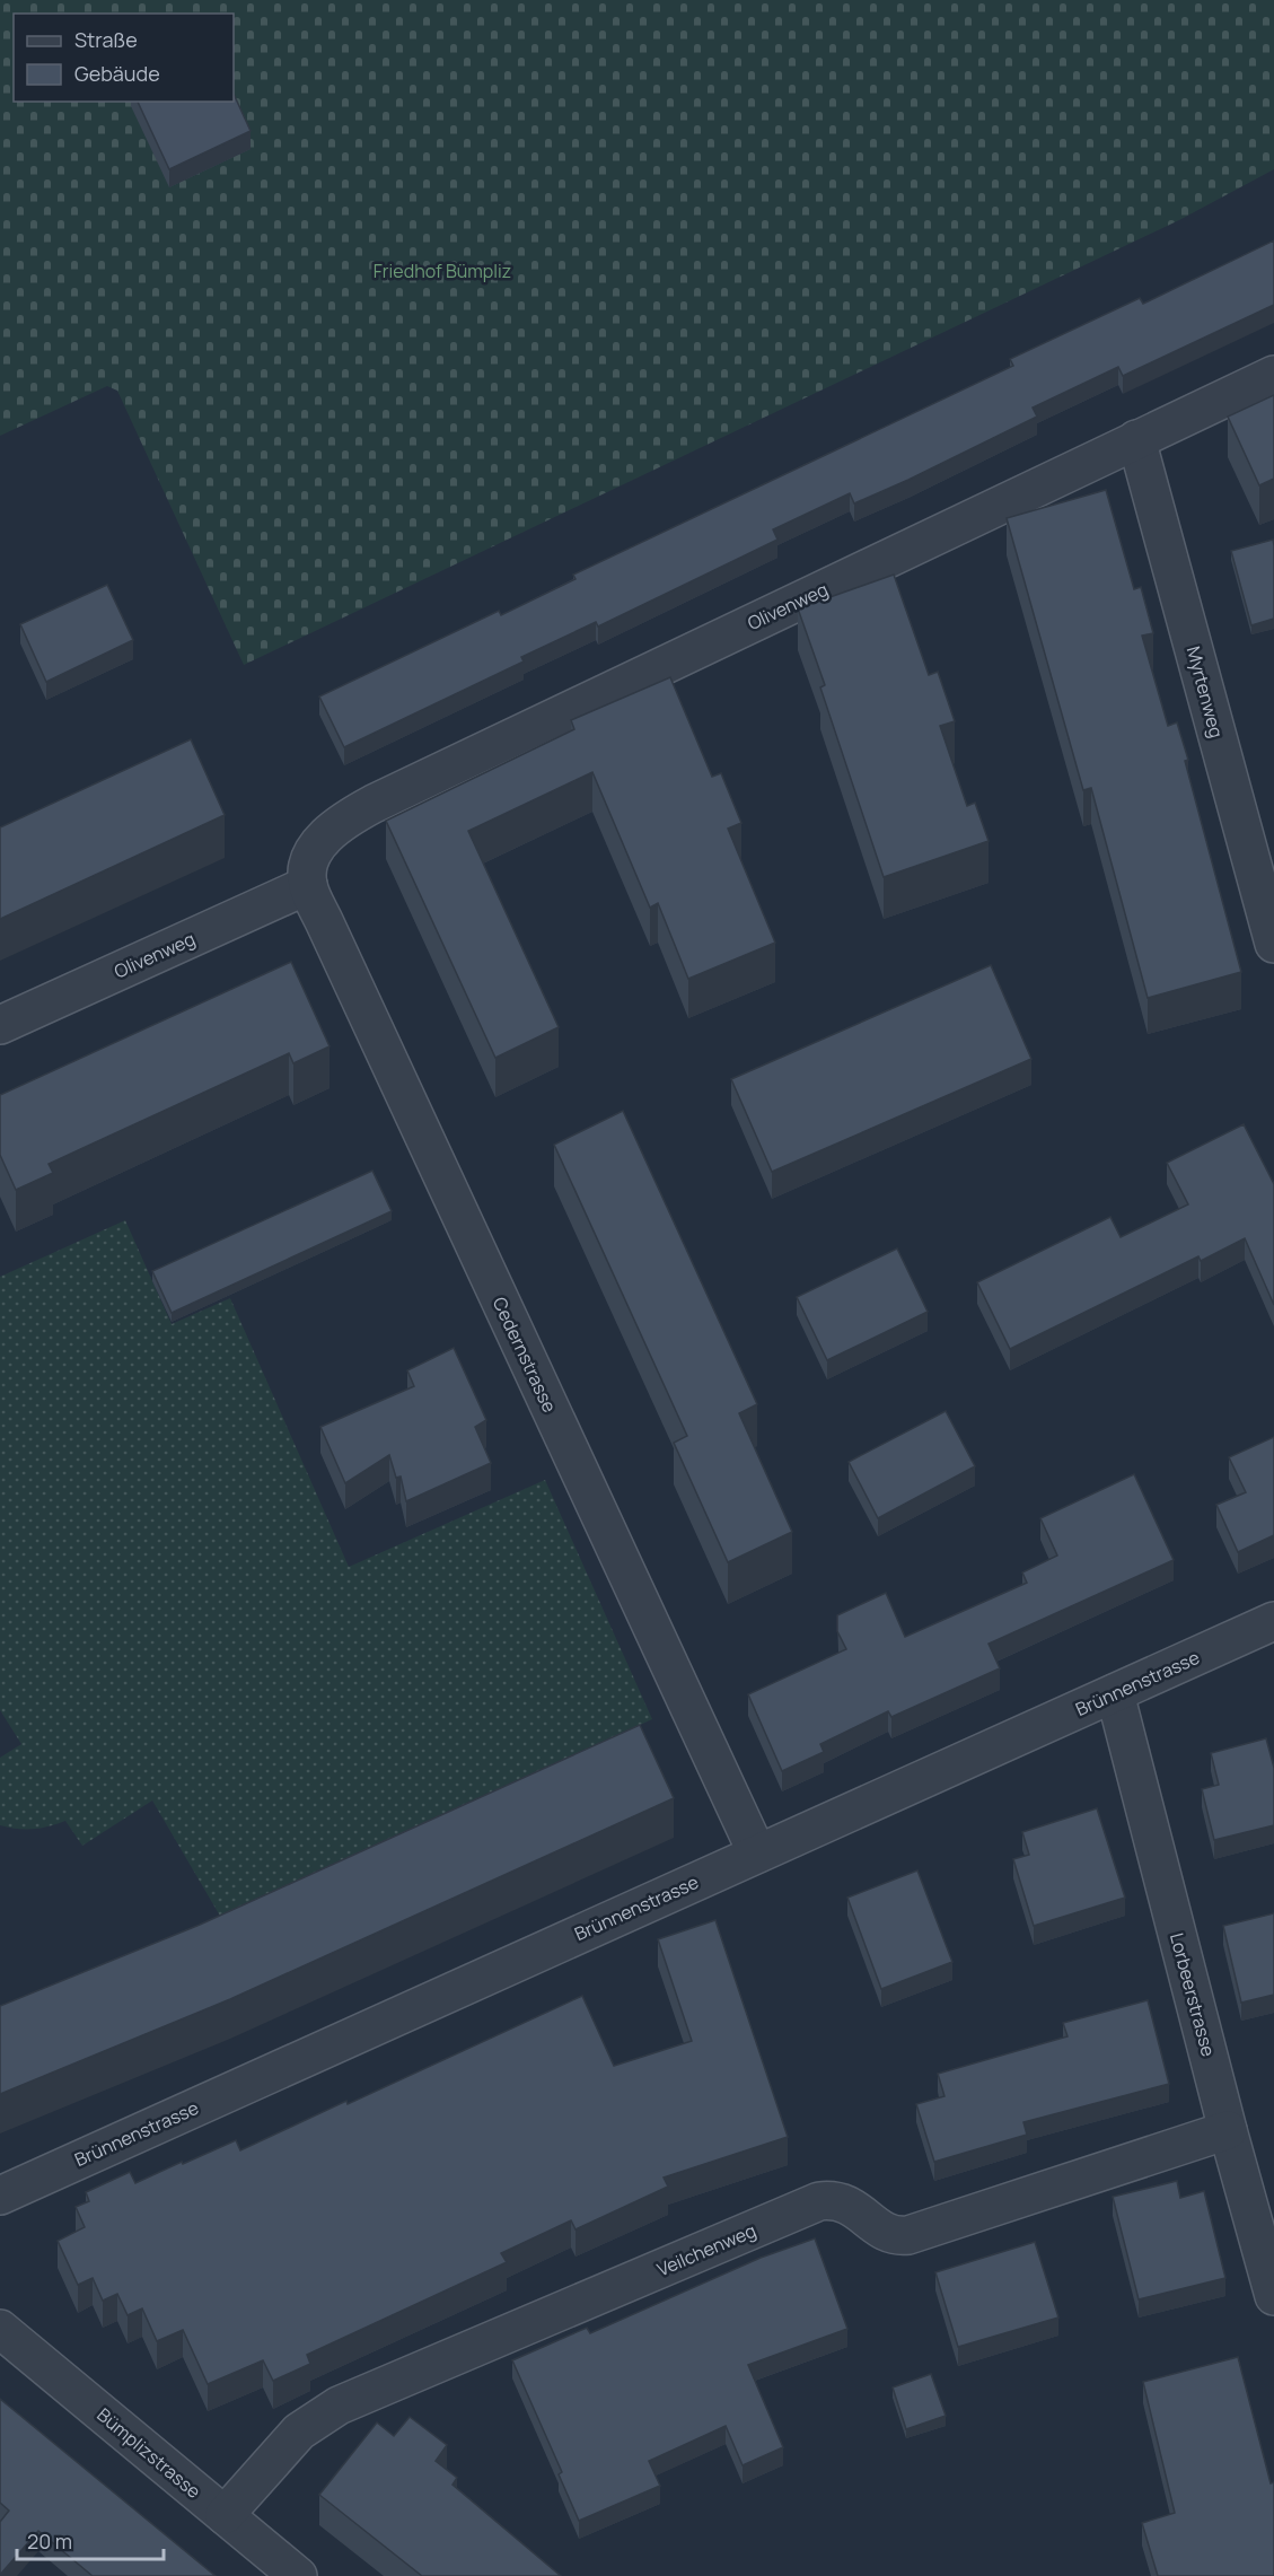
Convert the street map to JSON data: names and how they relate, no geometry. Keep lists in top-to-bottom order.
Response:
{
  "streets": {
    "street": [
      "Olivenweg",
      "Myrtenweg",
      "Cedernstrasse",
      "Brünnenstrasse",
      "Lorbeerstrasse",
      "Veilchenweg",
      "Bümplizstrasse"
    ]
  },
  "crossings": [
    ["Olivenweg", "Myrtenweg"],
    ["Olivenweg", "Cedernstrasse"],
    ["Cedernstrasse", "Brünnenstrasse"],
    ["Brünnenstrasse", "Lorbeerstrasse"],
    ["Lorbeerstrasse", "Veilchenweg"],
    ["Veilchenweg", "Bümplizstrasse"]
  ],
  "parks": ["Friedhof Bümpliz"],
  "legend": ["Straße", "Gebäude"],
  "scale_bar": "20 m"
}
